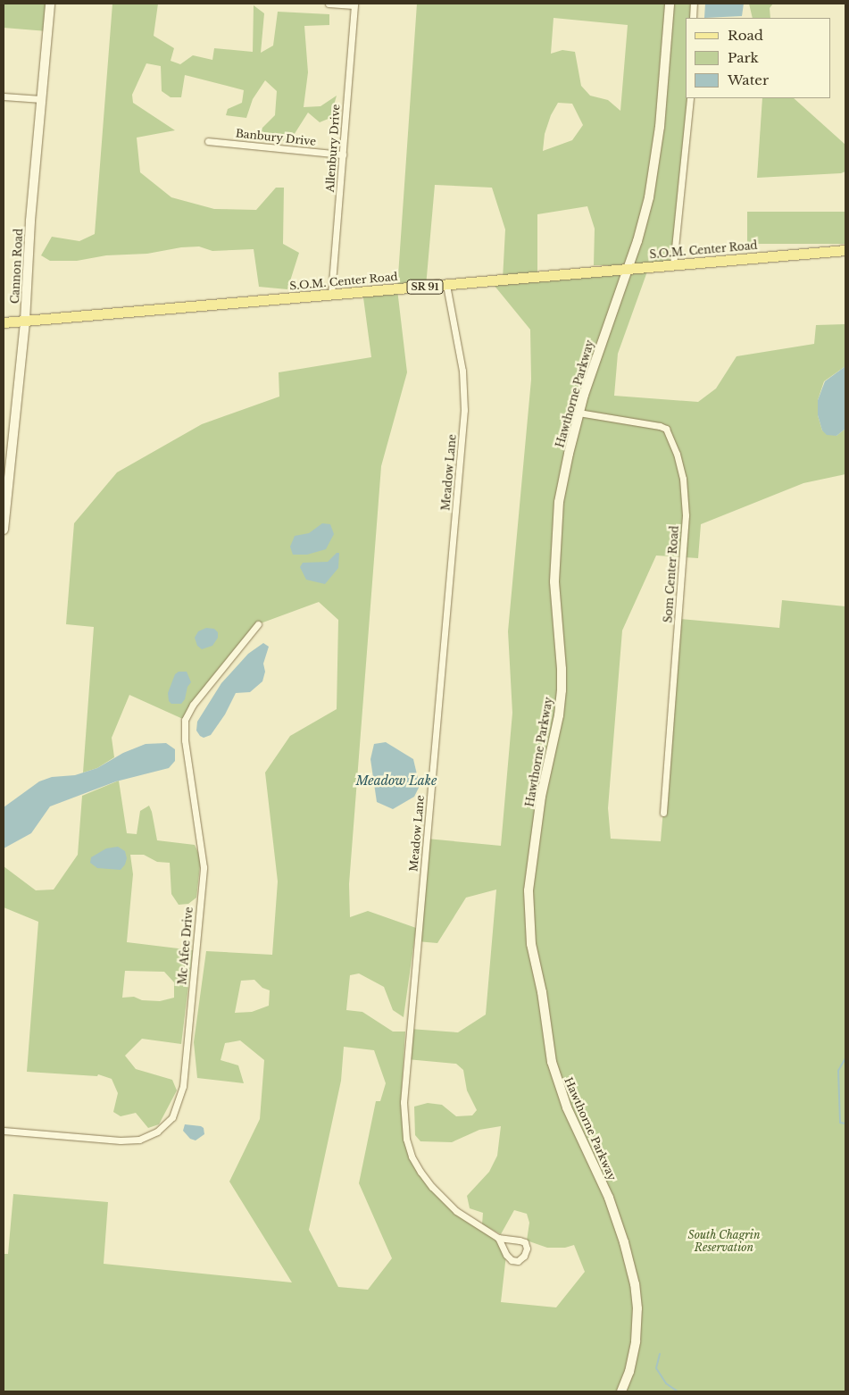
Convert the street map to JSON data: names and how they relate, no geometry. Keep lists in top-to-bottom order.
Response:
{
  "streets": {
    "main road": ["S.O.M. Center Road", "SR 91"],
    "street": [
      "Banbury Drive",
      "Allenbury Drive",
      "Cannon Road",
      "Hawthorne Parkway",
      "Meadow Lane",
      "Som Center Road",
      "Mc Afee Drive"
    ]
  },
  "crossings": [
    ["Banbury Drive", "Allenbury Drive"],
    ["Allenbury Drive", "S.O.M. Center Road"],
    ["S.O.M. Center Road", "Cannon Road"],
    ["S.O.M. Center Road", "Hawthorne Parkway"],
    ["S.O.M. Center Road", "Meadow Lane"],
    ["Hawthorne Parkway", "Som Center Road"]
  ],
  "water": ["Meadow Lake"],
  "parks": ["South Chagrin Reservation"],
  "legend": ["Road", "Park", "Water"]
}
